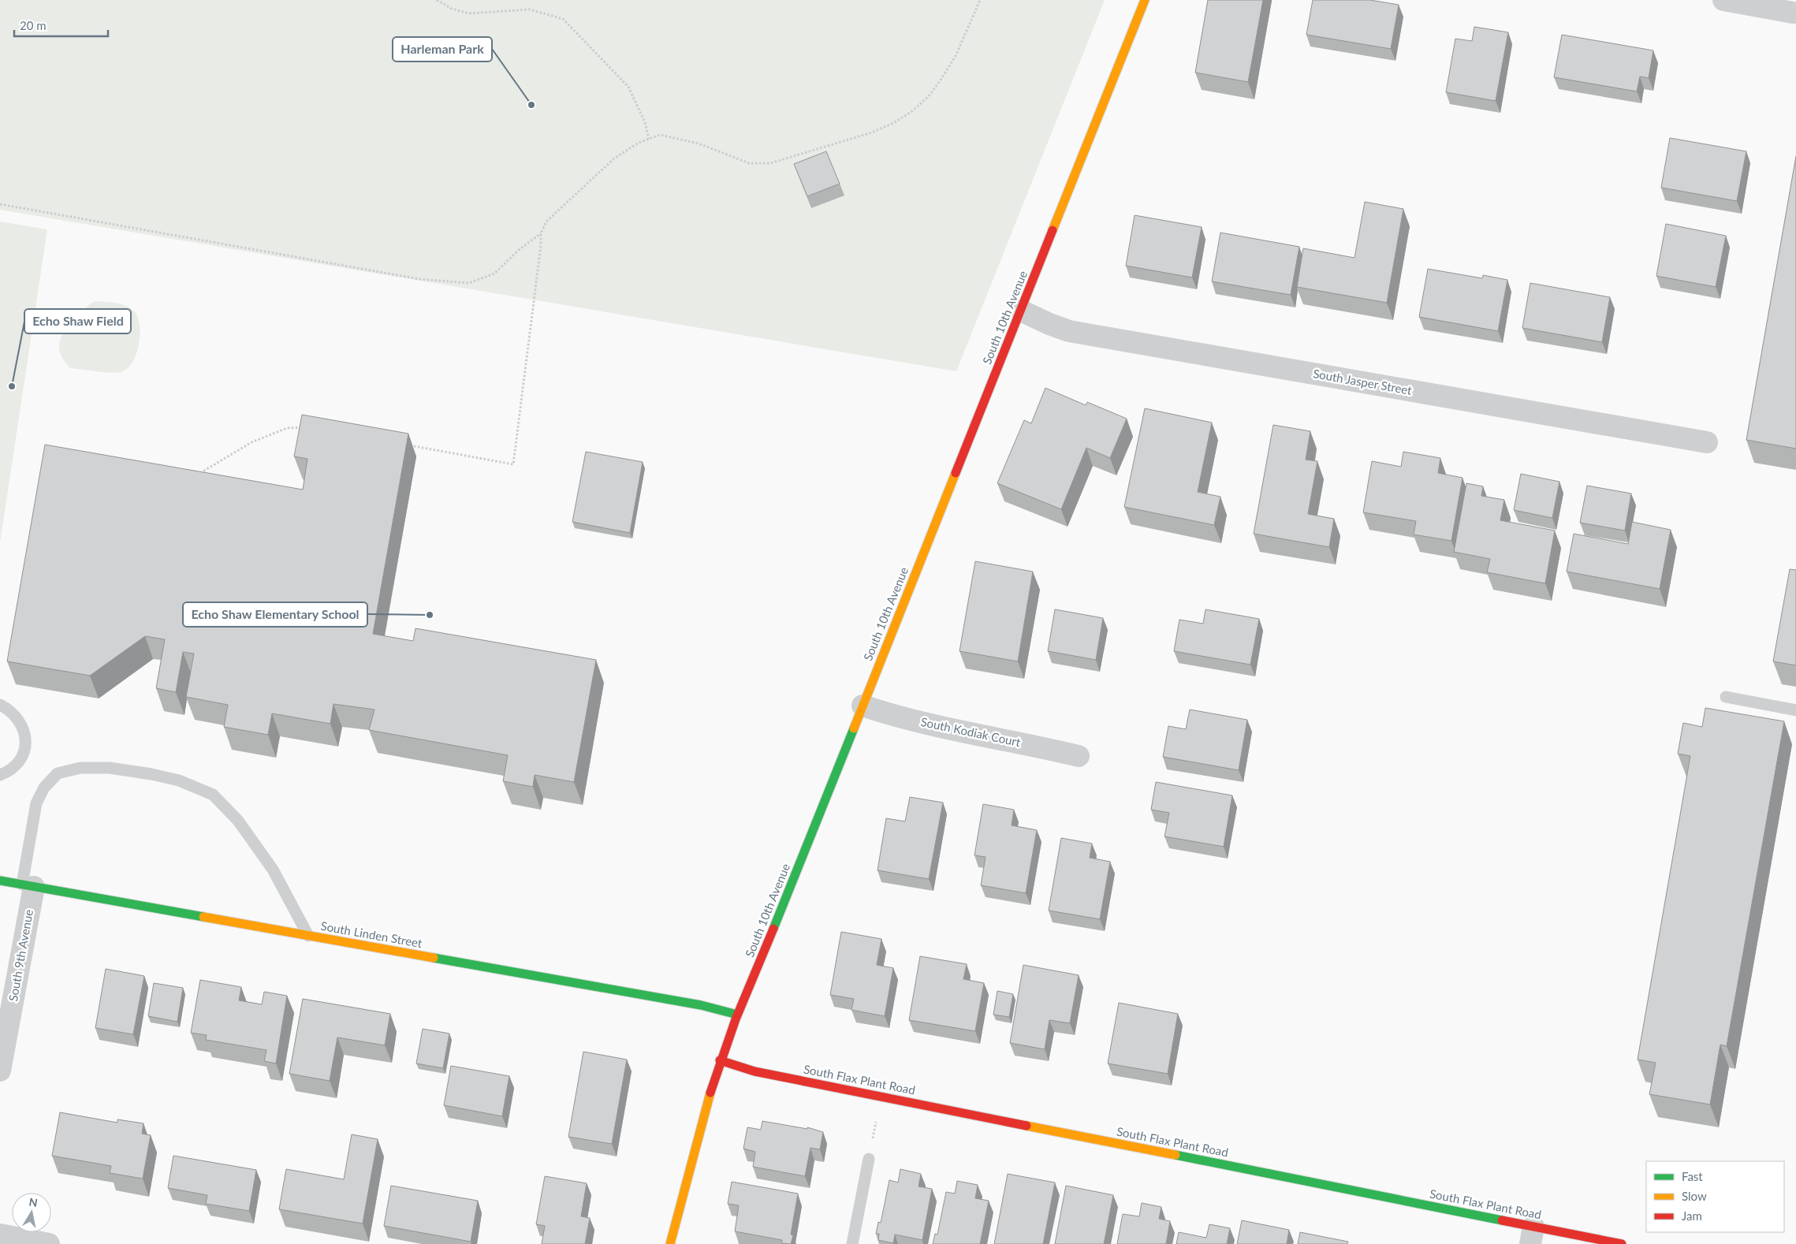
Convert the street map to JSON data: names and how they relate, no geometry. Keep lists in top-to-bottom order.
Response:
{
  "streets": {
    "street": [
      "South 10th Avenue",
      "South Jasper Street",
      "South Kodiak Court",
      "South Linden Street",
      "South 9th Avenue",
      "South Flax Plant Road"
    ]
  },
  "crossings": [
    ["South 10th Avenue", "South Jasper Street"],
    ["South 10th Avenue", "South Kodiak Court"],
    ["South 10th Avenue", "South Linden Street"],
    ["South 10th Avenue", "South Flax Plant Road"],
    ["South Linden Street", "South 9th Avenue"]
  ],
  "places": ["Harleman Park", "Echo Shaw Field", "Echo Shaw Elementary School"],
  "legend": ["Fast", "Slow", "Jam"],
  "scale_bar": "20 m",
  "north": "top"
}
